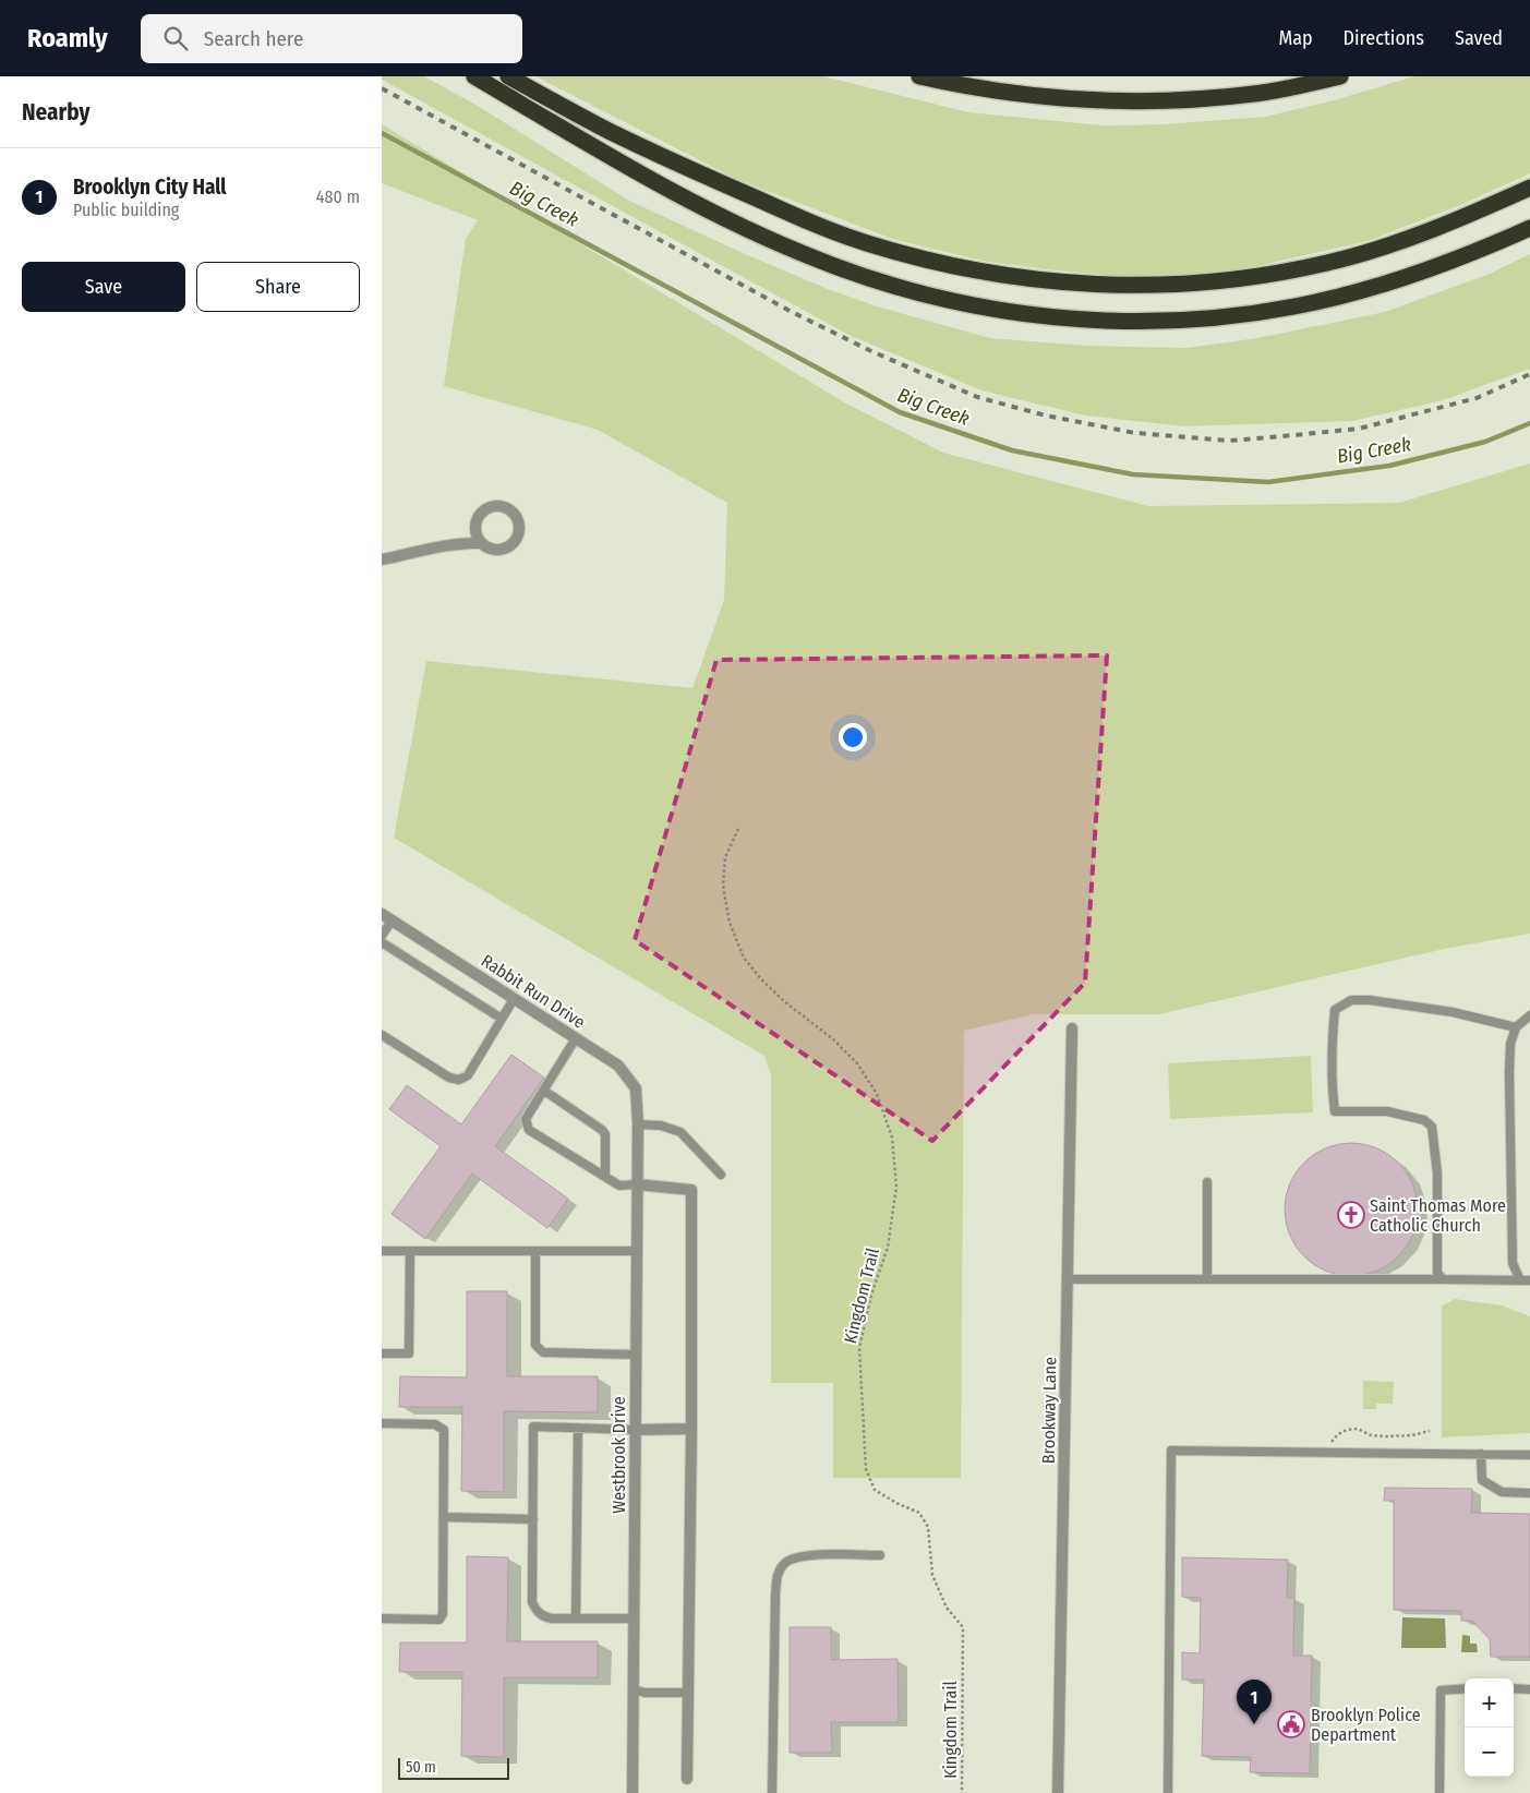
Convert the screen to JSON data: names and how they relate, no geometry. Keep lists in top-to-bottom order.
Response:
{
  "streets": {
    "street": ["Rabbit Run Drive", "Brookway Lane", "Westbrook Drive"],
    "path": ["Kingdom Trail"]
  },
  "crossings": [
    ["Rabbit Run Drive", "Westbrook Drive"]
  ],
  "water": ["Big Creek"],
  "places": {
    "church": ["Saint Thomas More Catholic Church"],
    "public building": ["Brooklyn Police Department"]
  },
  "scale_bar": "50 m",
  "page": {
    "header": "Roamly",
    "search": "Search here",
    "nav": ["Map", "Directions", "Saved"],
    "heading": "Nearby",
    "list": [
      {
        "mark": "1",
        "name": "Brooklyn City Hall",
        "note": "Public building",
        "value": "480 m"
      }
    ],
    "buttons": ["Save", "Share"],
    "map_buttons": ["+", "−"],
    "pins": "1",
    "scale": "50 m"
  }
}
